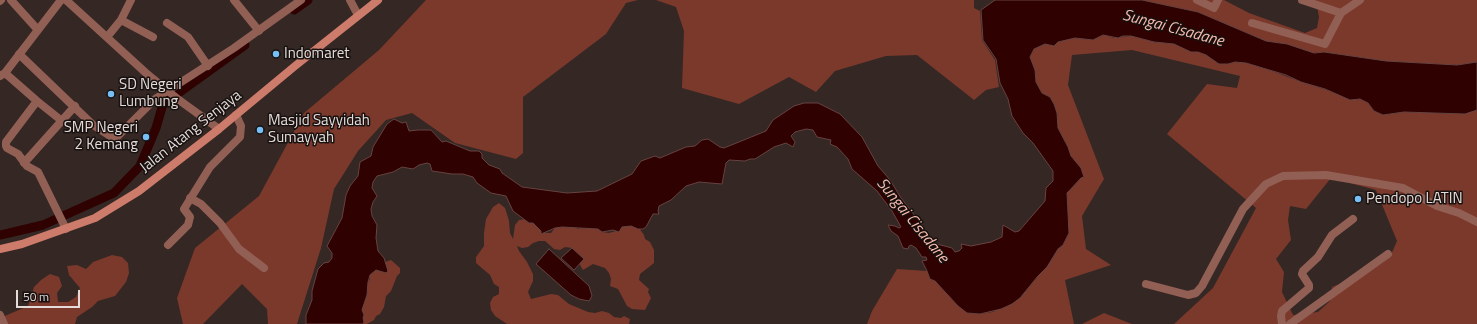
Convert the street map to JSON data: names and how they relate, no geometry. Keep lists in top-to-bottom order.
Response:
{
  "streets": {
    "main road": ["Jalan Atang Senjaya"]
  },
  "water": ["Sungai Cisadane"],
  "places": [
    "Indomaret",
    "SD Negeri Lumbung",
    "Masjid Sayyidah Sumayyah",
    "SMP Negeri 2 Kemang",
    "Pendopo LATIN"
  ],
  "scale_bar": "50 m"
}
